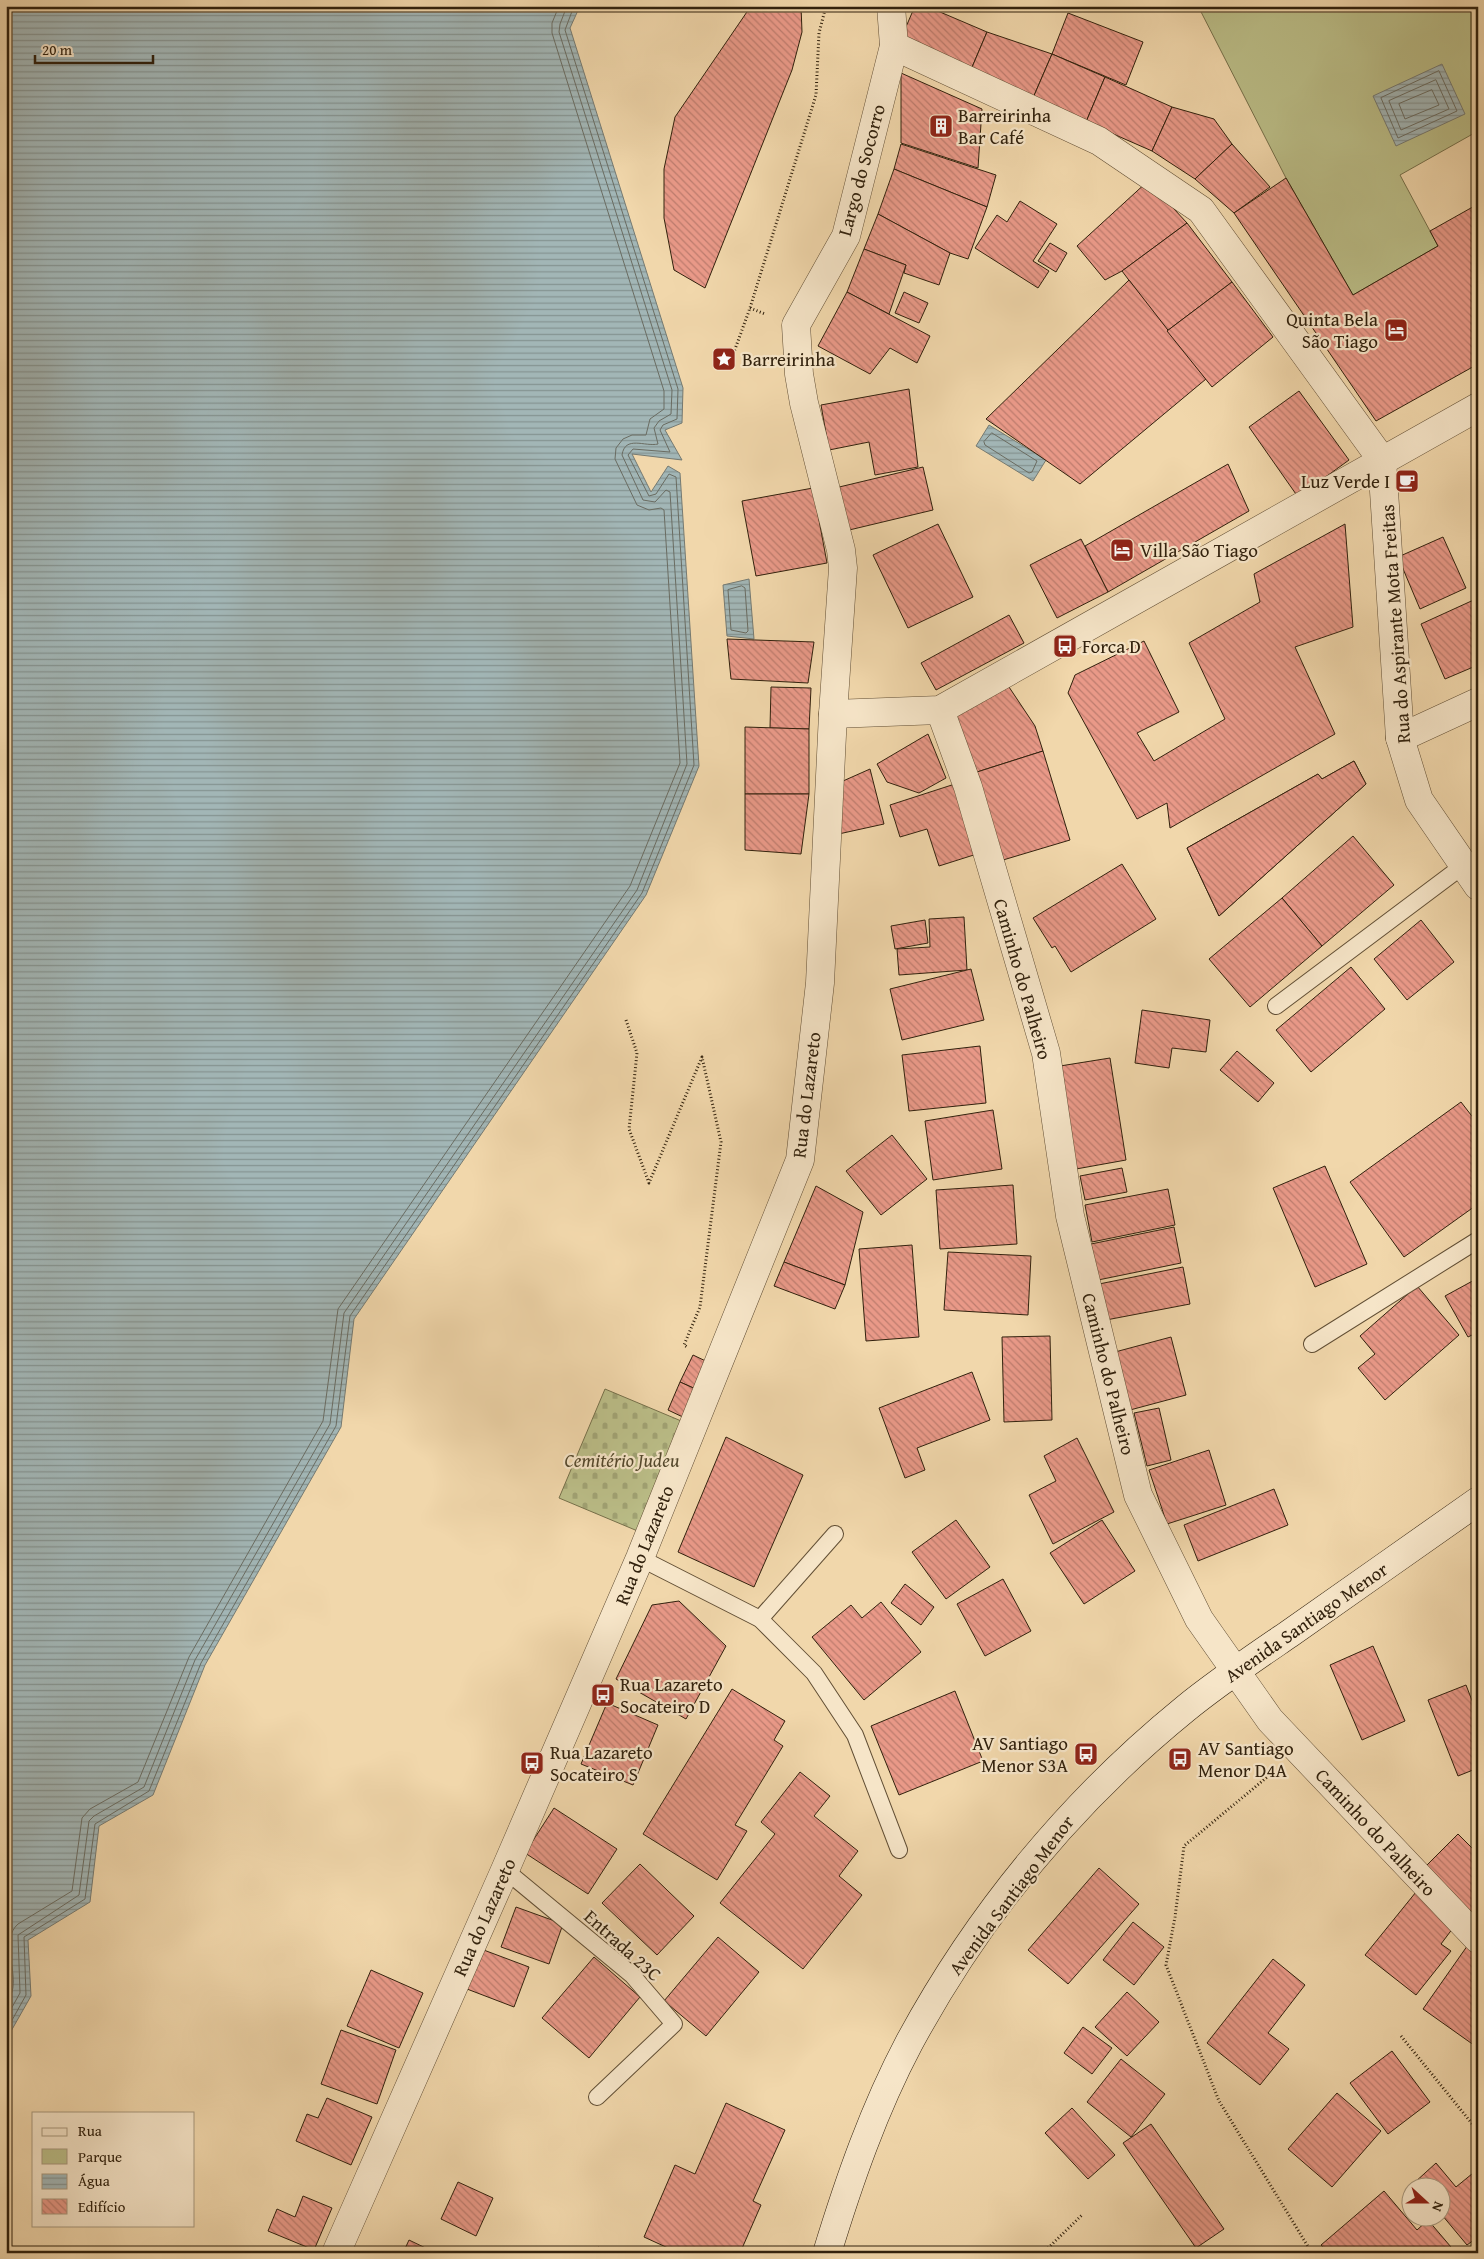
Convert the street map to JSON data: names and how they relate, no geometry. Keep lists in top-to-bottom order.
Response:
{
  "streets": {
    "street": [
      "Largo do Socorro",
      "Rua do Aspirante Mota Freitas",
      "Caminho do Palheiro",
      "Rua do Lazareto",
      "Avenida Santiago Menor"
    ],
    "lane": ["Entrada 23C"]
  },
  "crossings": [
    ["Largo do Socorro", "Rua do Lazareto"],
    ["Caminho do Palheiro", "Avenida Santiago Menor"],
    ["Rua do Lazareto", "Entrada 23C"]
  ],
  "parks": ["Cemitério Judeu"],
  "places": {
    "building": ["Barreirinha Bar Café"],
    "hotel": ["Quinta Bela São Tiago", "Villa São Tiago"],
    "place": ["Barreirinha"],
    "cafe": ["Luz Verde I"],
    "bus stop": [
      "Forca D",
      "Rua Lazareto Socateiro D",
      "AV Santiago Menor S3A",
      "AV Santiago Menor D4A",
      "Rua Lazareto Socateiro S"
    ]
  },
  "legend": [
    "Rua",
    "Parque",
    "Água",
    "Edifício"
  ],
  "scale_bar": "20 m",
  "north": "right"
}
